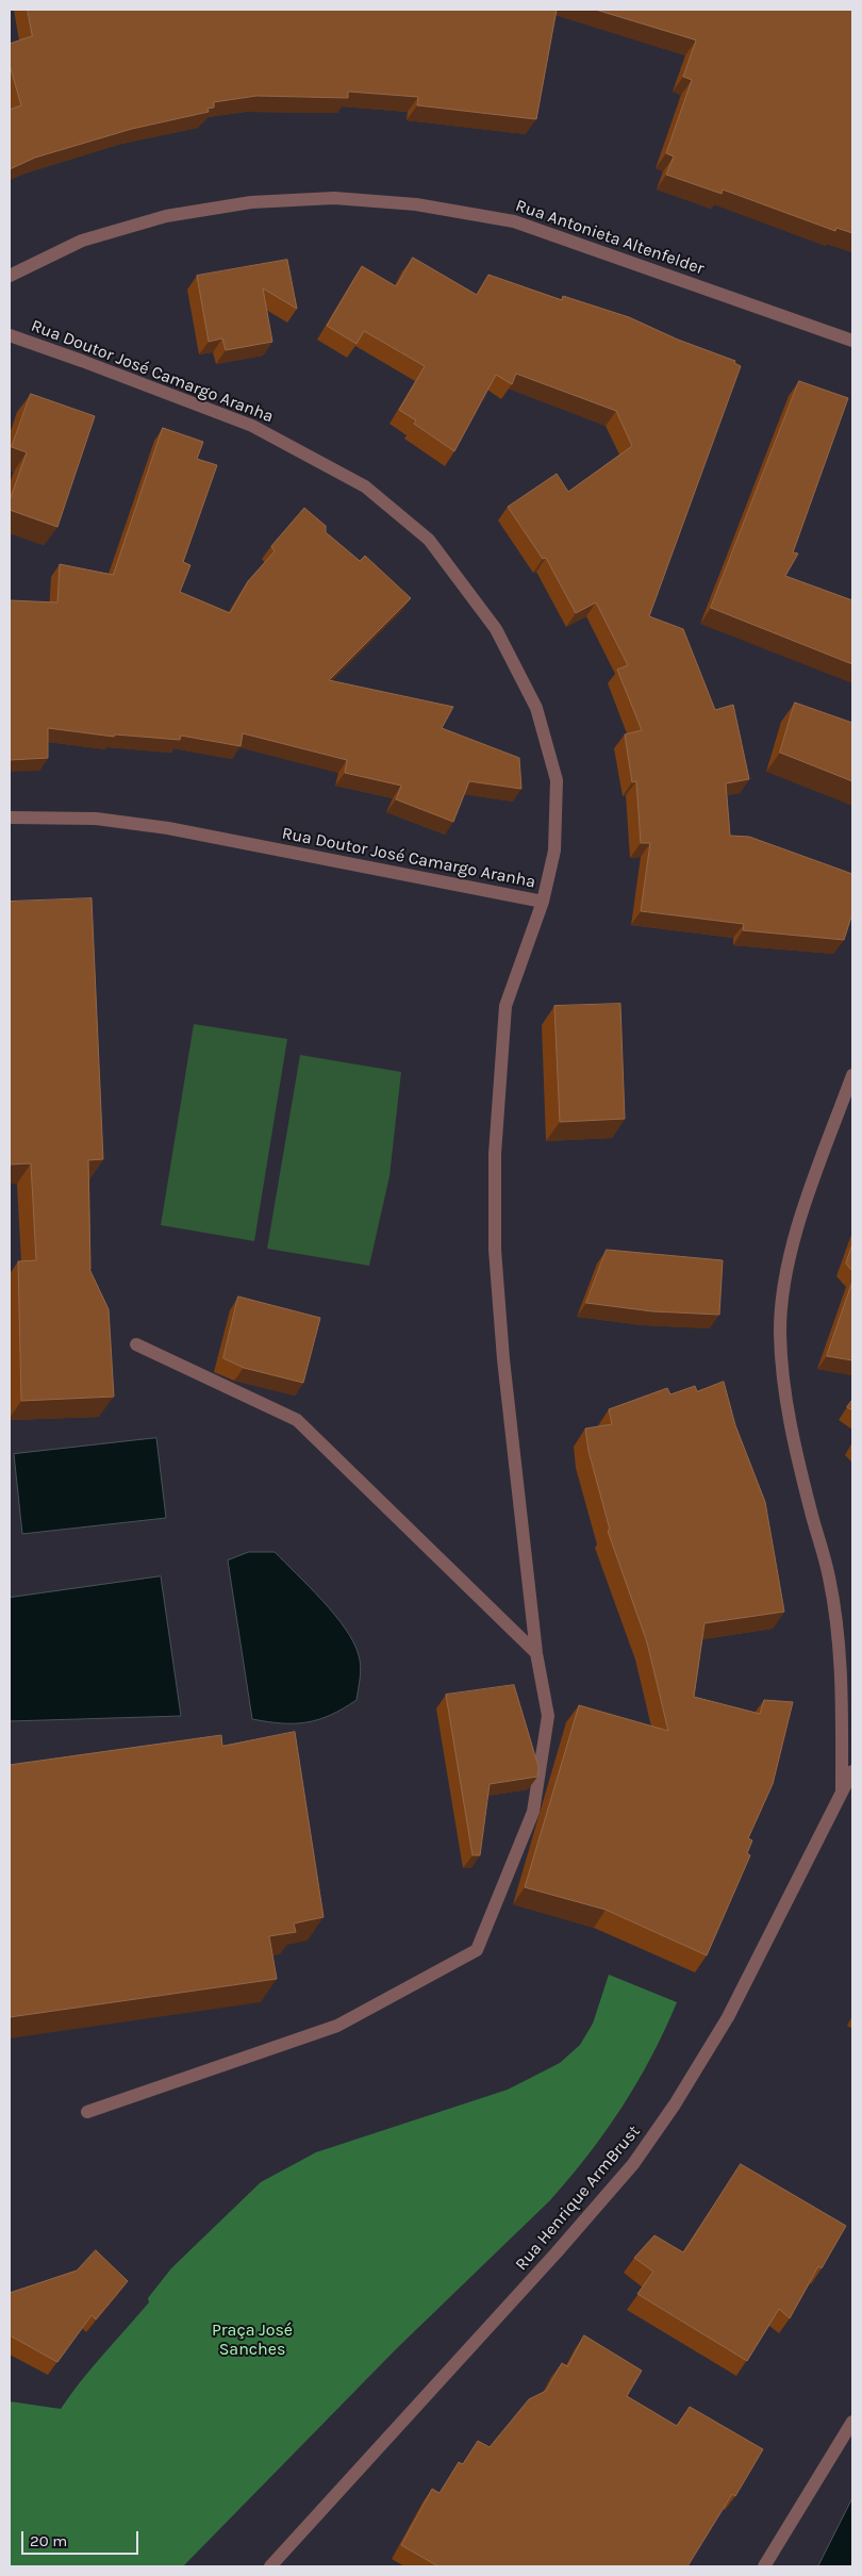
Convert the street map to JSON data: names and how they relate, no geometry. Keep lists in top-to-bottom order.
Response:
{
  "streets": {
    "street": ["Rua Antonieta Altenfelder", "Rua Doutor José Camargo Aranha", "Rua Henrique ArmBrust"]
  },
  "parks": ["Praça José Sanches"],
  "scale_bar": "20 m"
}
